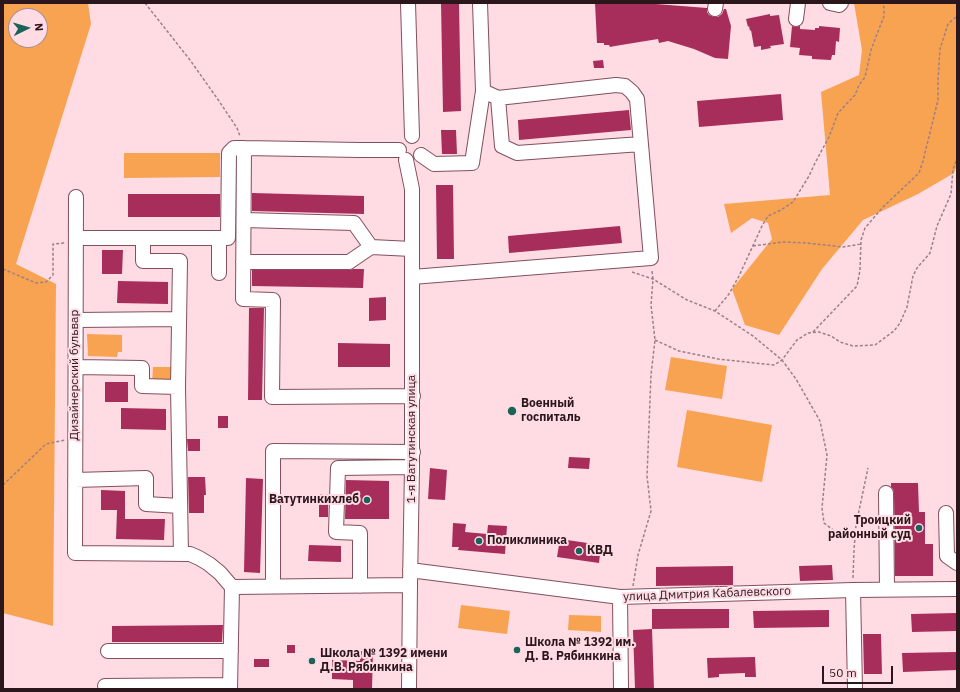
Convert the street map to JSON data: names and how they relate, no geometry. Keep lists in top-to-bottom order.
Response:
{
  "streets": {
    "street": ["Дизайнерский бульвар", "1-я Ватутинская улица", "улица Дмитрия Кабалевского"]
  },
  "crossings": [
    ["1-я Ватутинская улица", "улица Дмитрия Кабалевского"]
  ],
  "places": [
    "Военный госпиталь",
    "Ватутинкихлеб",
    "Троицкий районный суд",
    "Поликлиника",
    "КВД",
    "Школа № 1392 им. Д. В. Рябинкина",
    "Школа № 1392 имени Д.В. Рябинкина"
  ],
  "scale_bar": "50 m",
  "north": "right"
}
